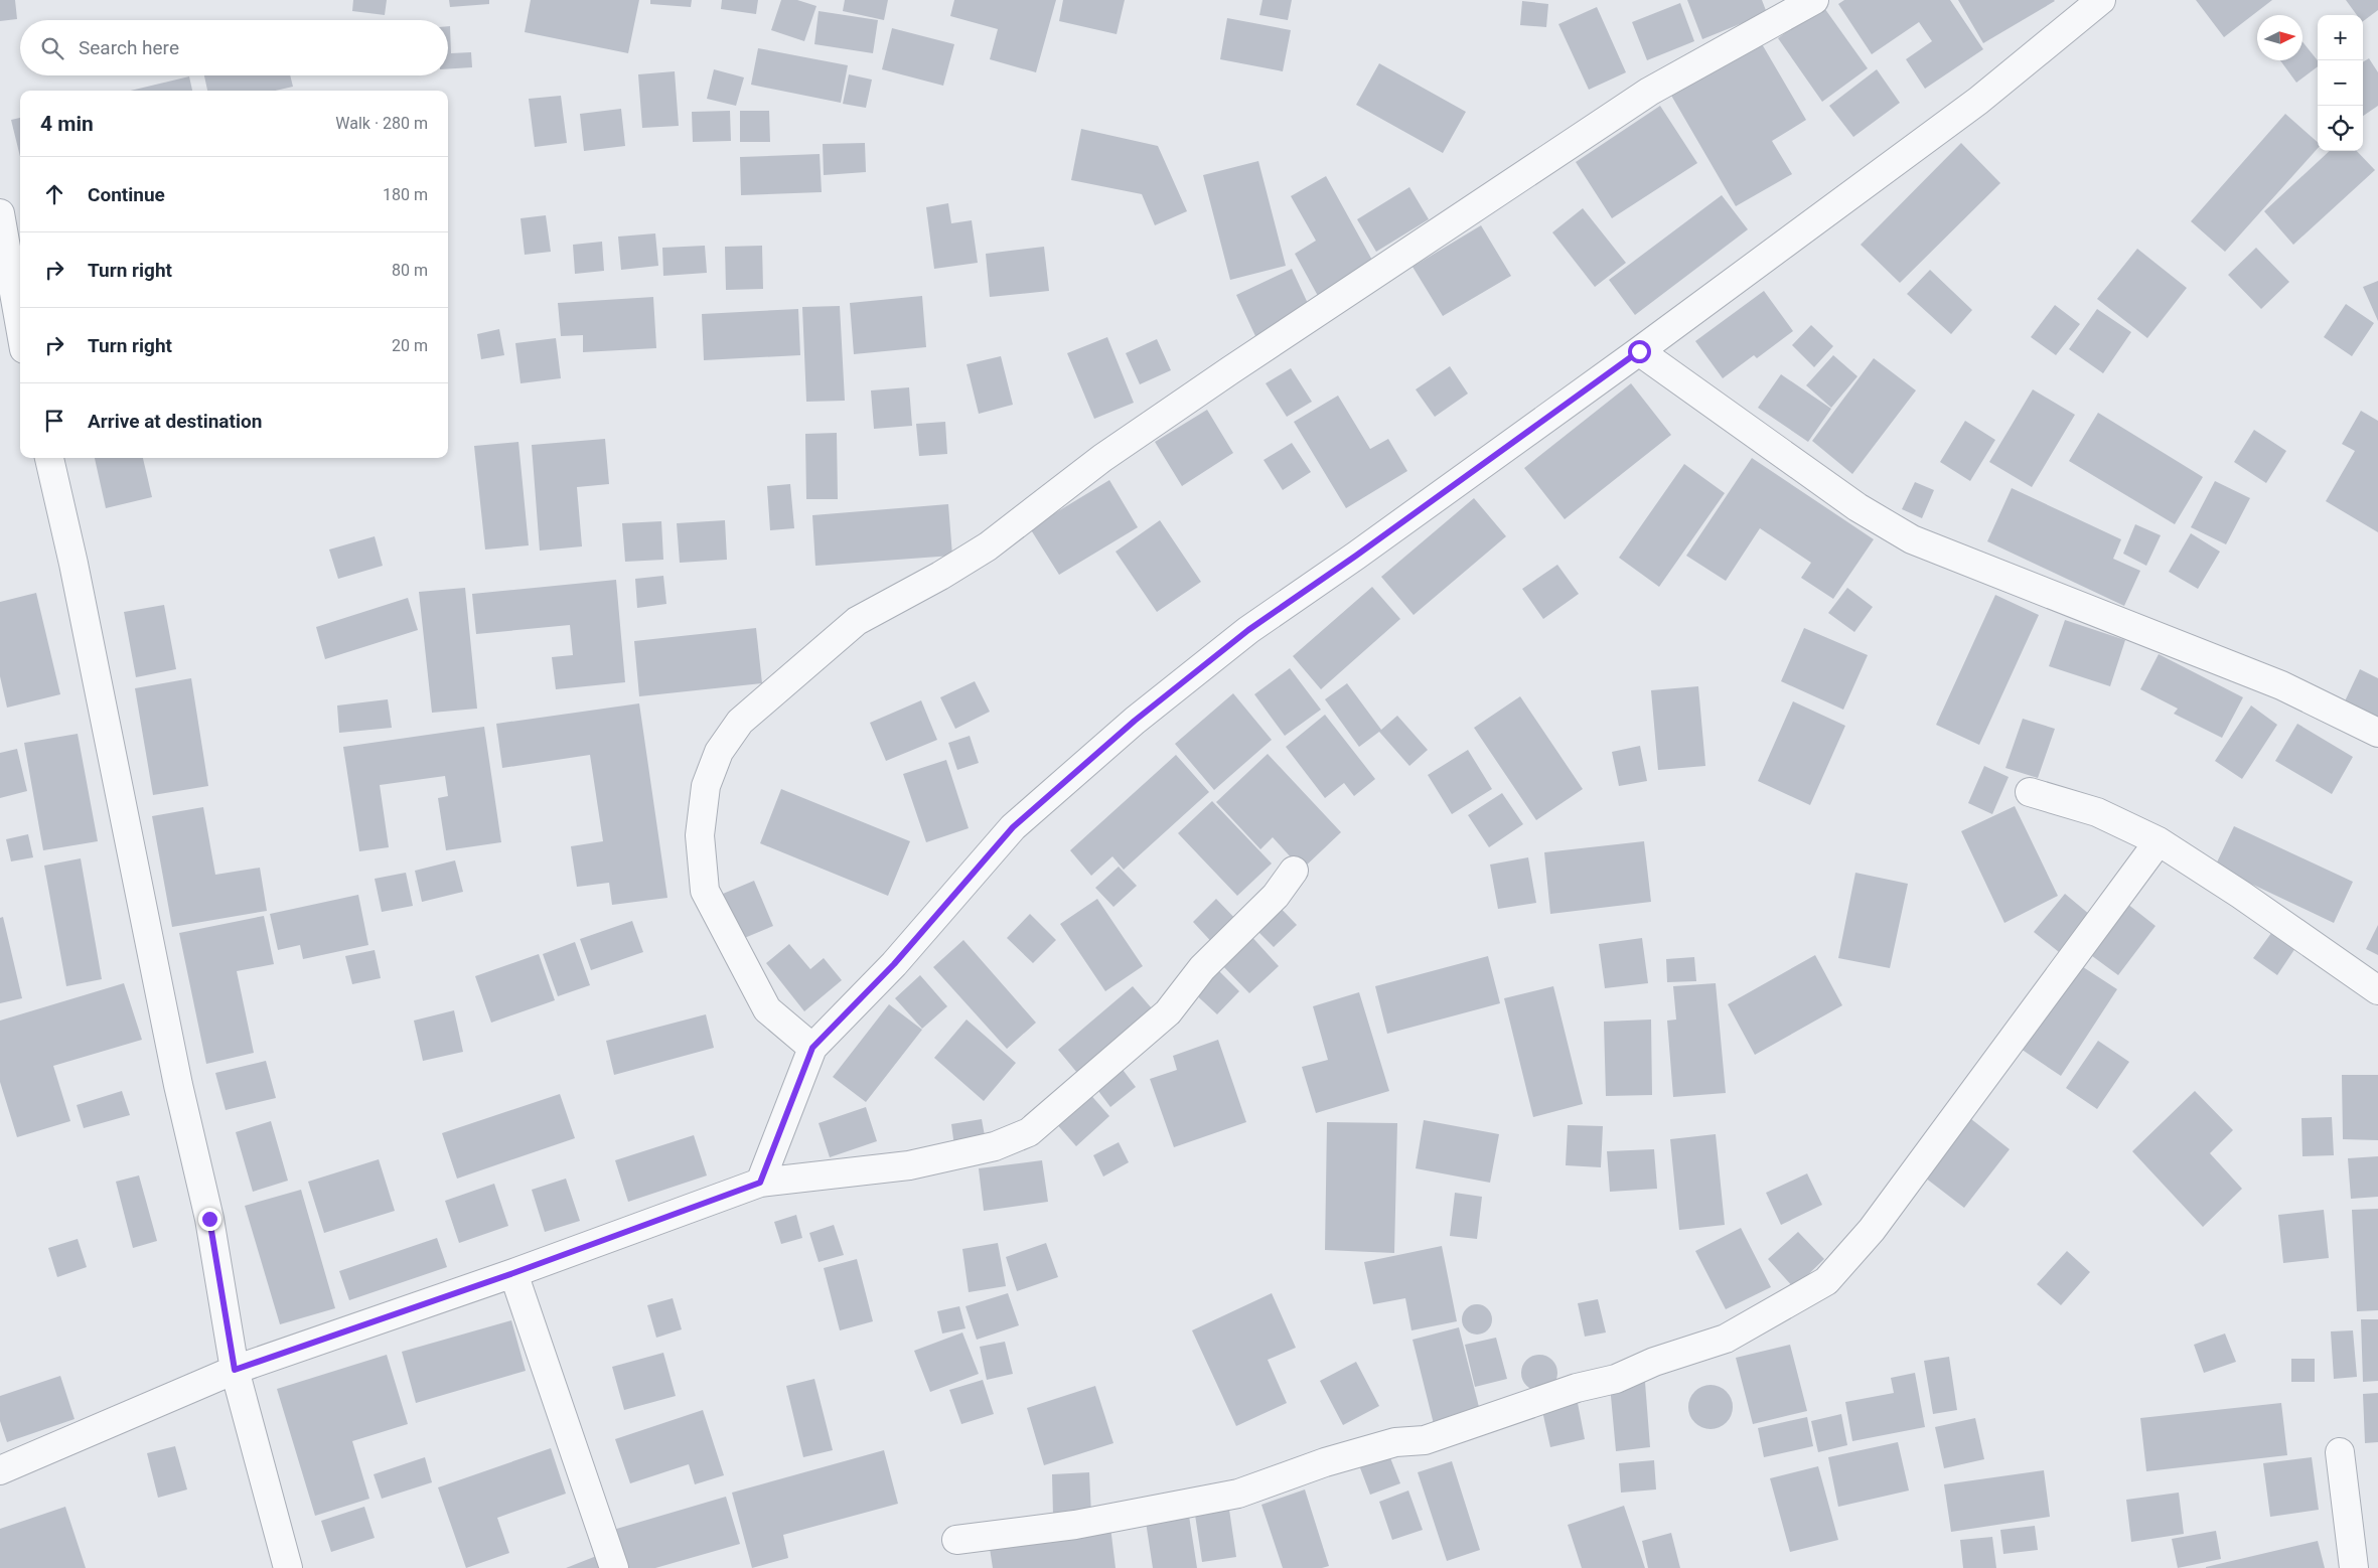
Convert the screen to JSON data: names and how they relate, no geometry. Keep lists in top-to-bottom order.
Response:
{
  "north": "right",
  "page": {
    "map_buttons": ["+", "−"],
    "search": "Search here",
    "heading": ["4 min", "Walk · 280 m"],
    "list": [
      ["Continue", "180 m"],
      ["Turn right", "80 m"],
      ["Turn right", "20 m"],
      "Arrive at destination"
    ]
  }
}
